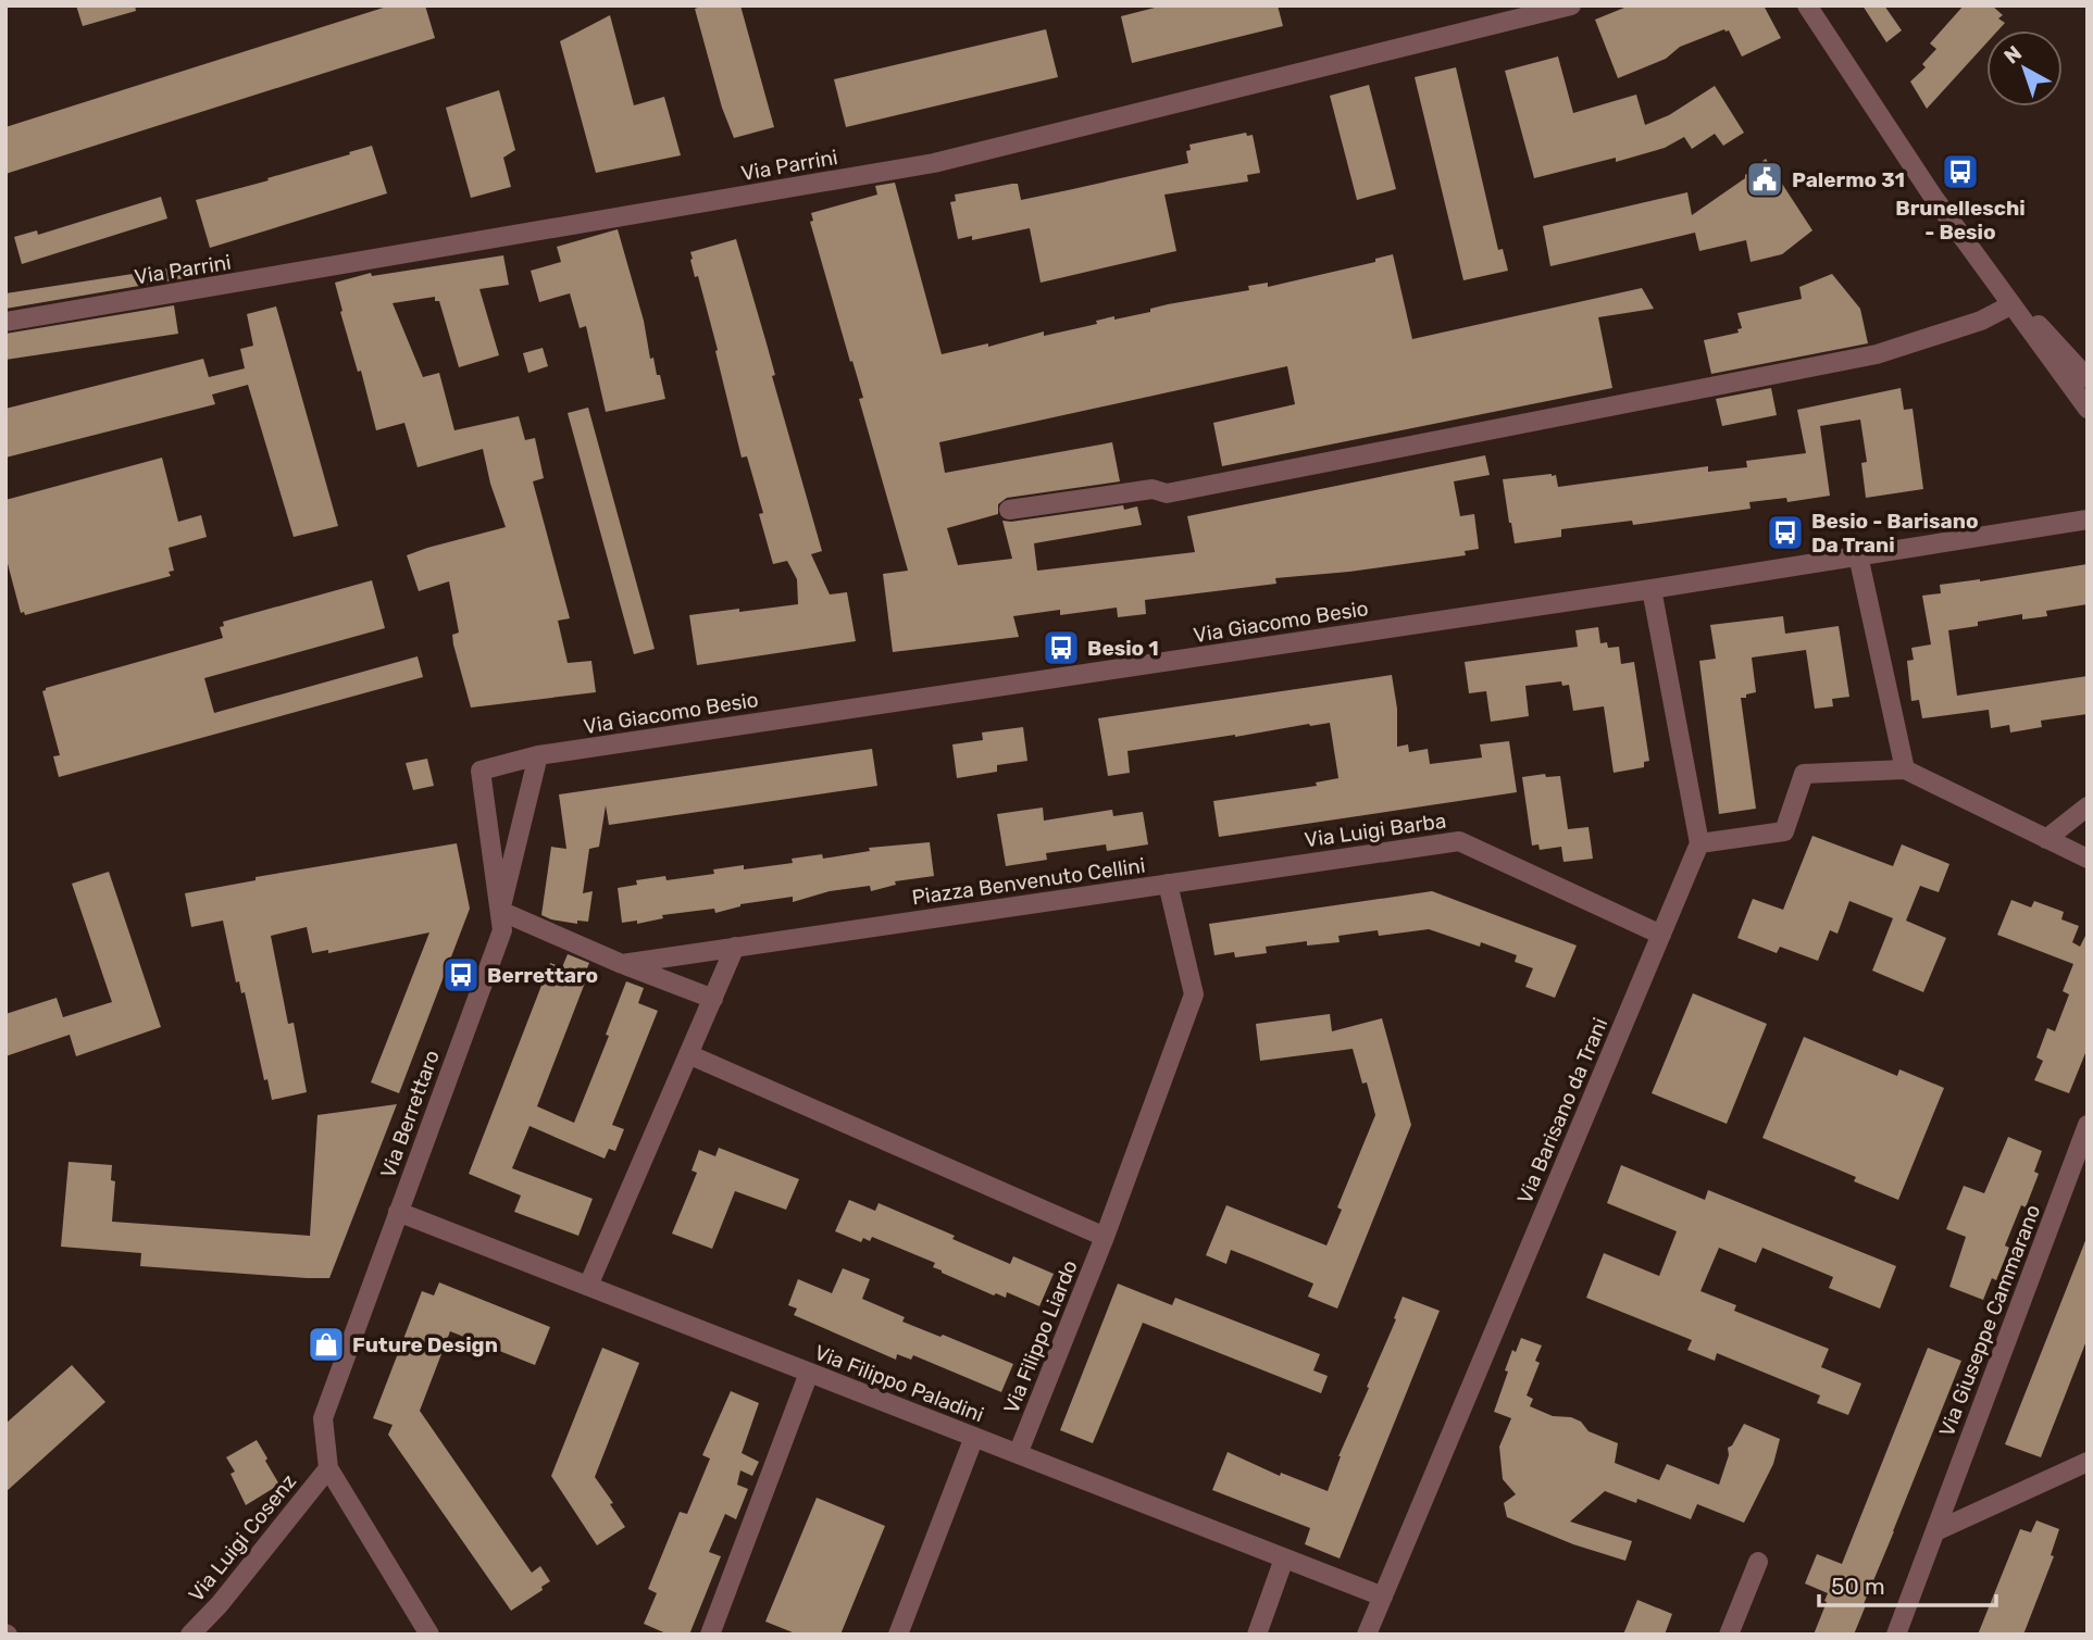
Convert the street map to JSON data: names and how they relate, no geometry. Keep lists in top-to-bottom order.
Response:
{
  "streets": {
    "street": [
      "Via Parrini",
      "Via Giacomo Besio",
      "Via Luigi Barba",
      "Piazza Benvenuto Cellini",
      "Via Barisano da Trani",
      "Via Berrettaro",
      "Via Giuseppe Cammarano",
      "Via Filippo Liardo",
      "Via Filippo Paladini",
      "Via Luigi Cosenz"
    ]
  },
  "crossings": [
    ["Via Giacomo Besio", "Via Berrettaro"],
    ["Via Luigi Barba", "Piazza Benvenuto Cellini"],
    ["Via Luigi Barba", "Via Barisano da Trani"],
    ["Piazza Benvenuto Cellini", "Via Filippo Liardo"],
    ["Via Barisano da Trani", "Via Filippo Paladini"],
    ["Via Berrettaro", "Via Filippo Paladini"],
    ["Via Berrettaro", "Via Luigi Cosenz"],
    ["Via Filippo Liardo", "Via Filippo Paladini"]
  ],
  "places": {
    "bus stop": [
      "Brunelleschi - Besio",
      "Besio - Barisano Da Trani",
      "Besio 1",
      "Berrettaro"
    ],
    "public building": ["Palermo 31"],
    "shop": ["Future Design"]
  },
  "scale_bar": "50 m",
  "north": "top left"
}
